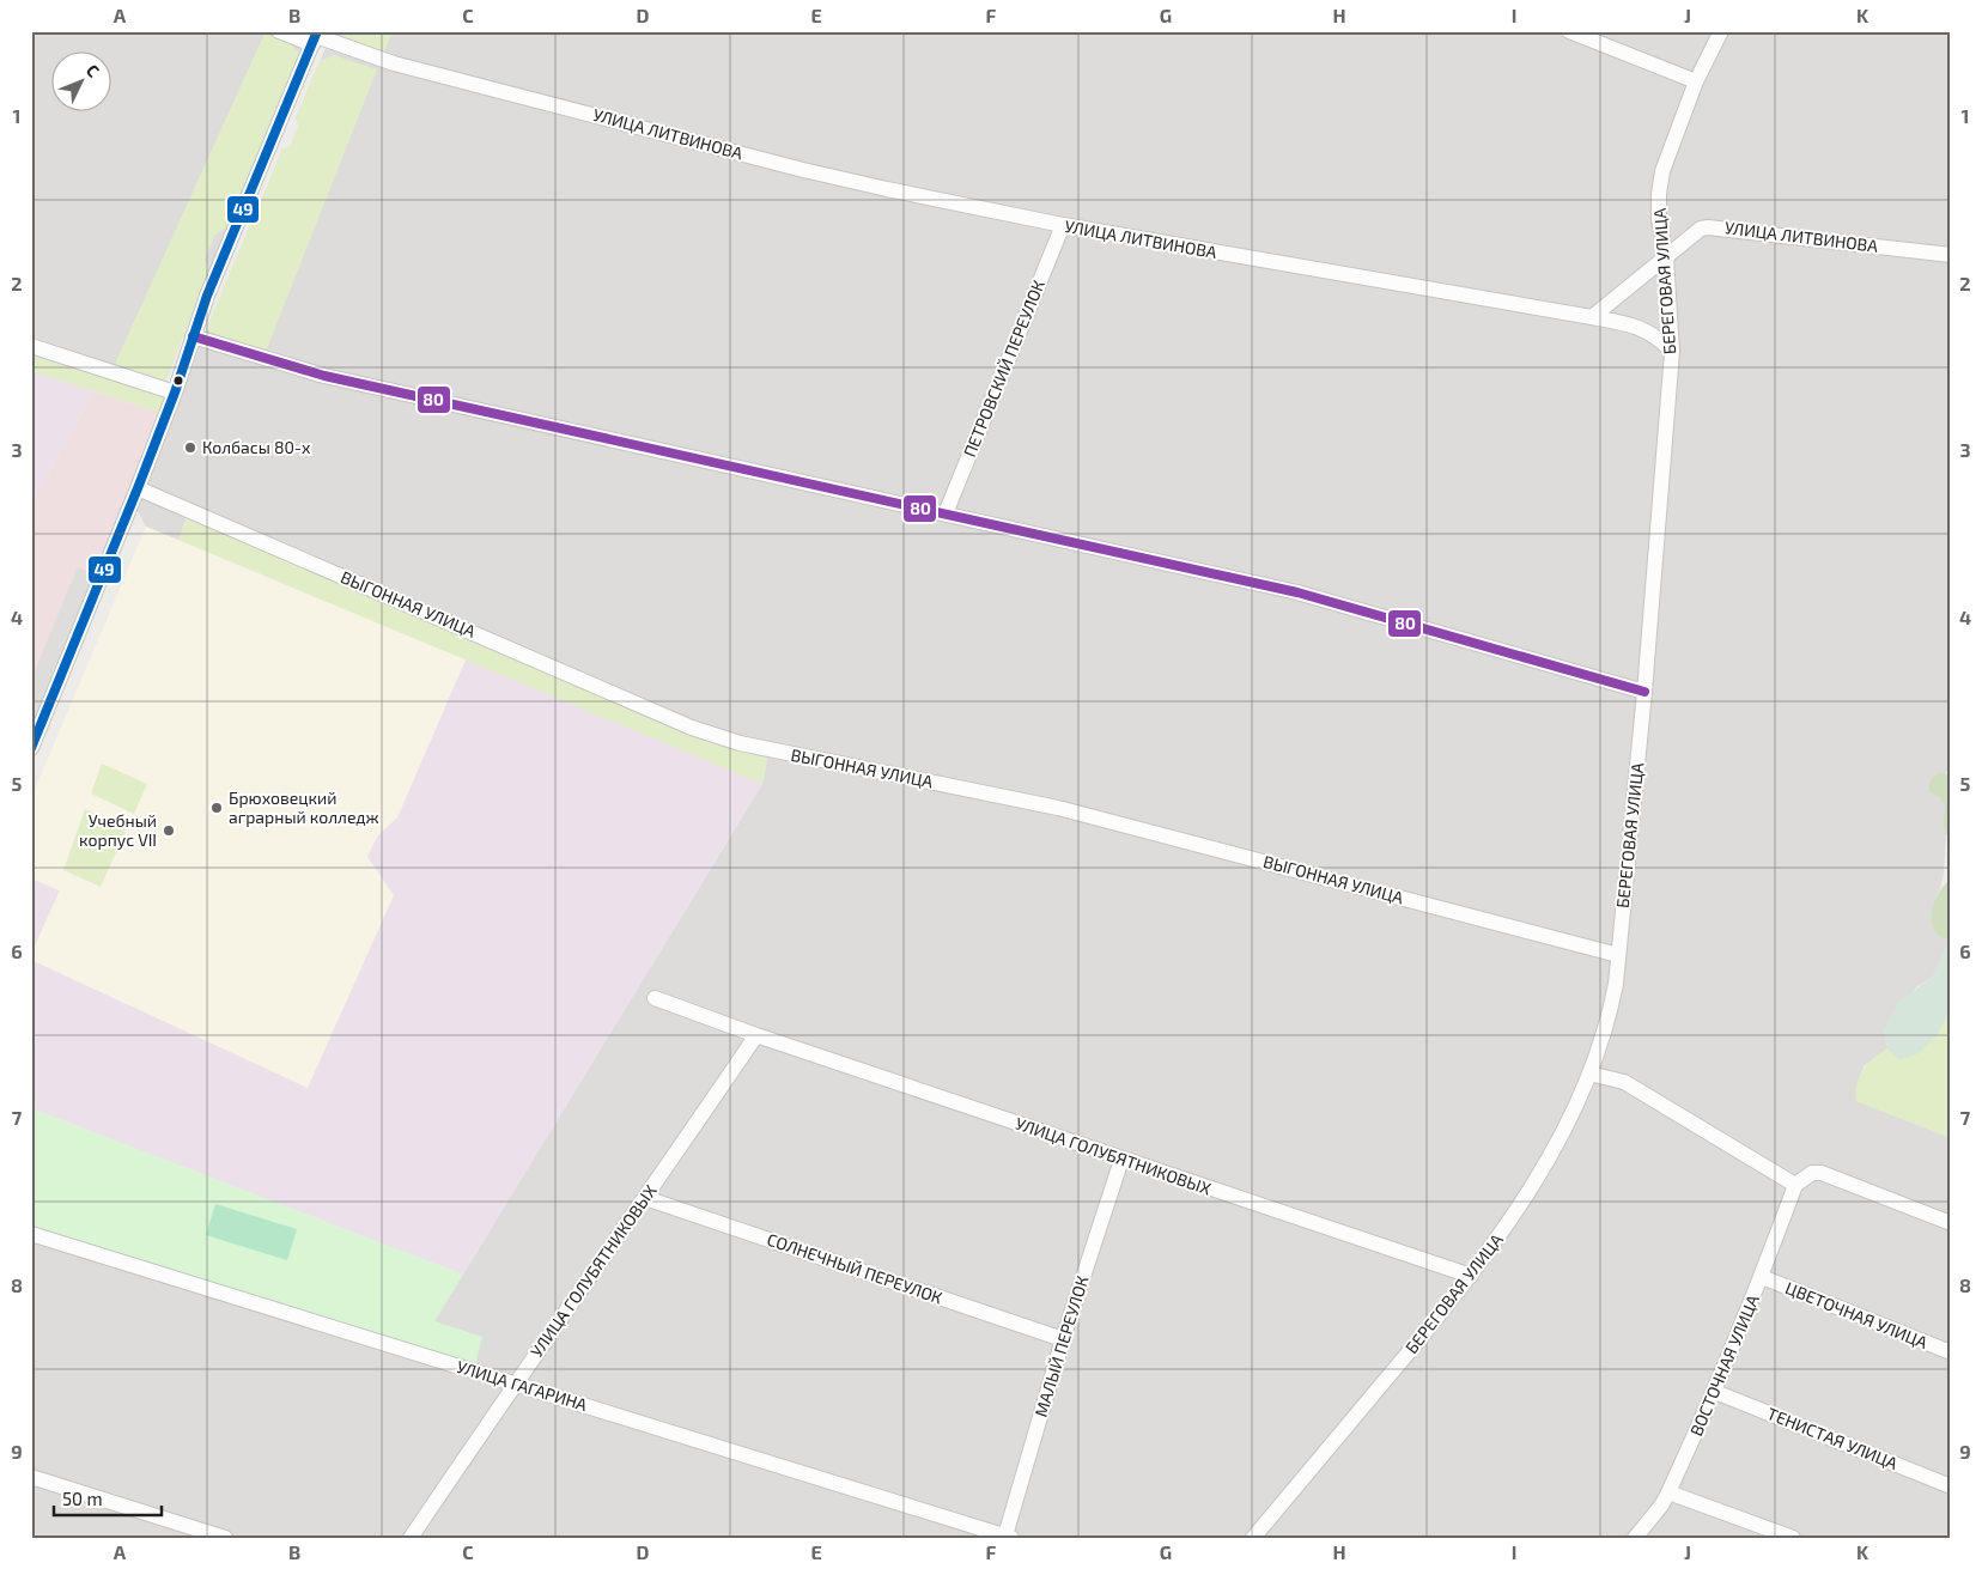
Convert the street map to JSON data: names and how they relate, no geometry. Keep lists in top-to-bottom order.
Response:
{
  "streets": {
    "street": [
      "УЛИЦА ЛИТВИНОВА",
      "БЕРЕГОВАЯ УЛИЦА",
      "ПЕТРОВСКИЙ ПЕРЕУЛОК",
      "ВЫГОННАЯ УЛИЦА",
      "УЛИЦА ГОЛУБЯТНИКОВЫХ",
      "СОЛНЕЧНЫЙ ПЕРЕУЛОК",
      "ЦВЕТОЧНАЯ УЛИЦА",
      "МАЛЫЙ ПЕРЕУЛОК",
      "ВОСТОЧНАЯ УЛИЦА",
      "УЛИЦА ГАГАРИНА",
      "ТЕНИСТАЯ УЛИЦА"
    ]
  },
  "crossings": [
    ["УЛИЦА ЛИТВИНОВА", "БЕРЕГОВАЯ УЛИЦА"],
    ["УЛИЦА ЛИТВИНОВА", "ПЕТРОВСКИЙ ПЕРЕУЛОК"],
    ["БЕРЕГОВАЯ УЛИЦА", "ВЫГОННАЯ УЛИЦА"],
    ["БЕРЕГОВАЯ УЛИЦА", "УЛИЦА ГОЛУБЯТНИКОВЫХ"],
    ["УЛИЦА ГОЛУБЯТНИКОВЫХ", "СОЛНЕЧНЫЙ ПЕРЕУЛОК"],
    ["УЛИЦА ГОЛУБЯТНИКОВЫХ", "МАЛЫЙ ПЕРЕУЛОК"],
    ["УЛИЦА ГОЛУБЯТНИКОВЫХ", "УЛИЦА ГАГАРИНА"],
    ["СОЛНЕЧНЫЙ ПЕРЕУЛОК", "МАЛЫЙ ПЕРЕУЛОК"],
    ["ЦВЕТОЧНАЯ УЛИЦА", "ВОСТОЧНАЯ УЛИЦА"],
    ["МАЛЫЙ ПЕРЕУЛОК", "УЛИЦА ГАГАРИНА"],
    ["ВОСТОЧНАЯ УЛИЦА", "ТЕНИСТАЯ УЛИЦА"]
  ],
  "places": ["Колбасы 80-х", "Брюховецкий аграрный колледж", "Учебный корпус VII"],
  "lines": ["transit line 49", "transit line 80"],
  "scale_bar": "50 m",
  "north": "top right",
  "grid": {
    "columns": [
      "A",
      "B",
      "C",
      "D",
      "E",
      "F",
      "G",
      "H",
      "I",
      "J",
      "K"
    ],
    "rows": [
      "1",
      "2",
      "3",
      "4",
      "5",
      "6",
      "7",
      "8",
      "9"
    ]
  }
}
